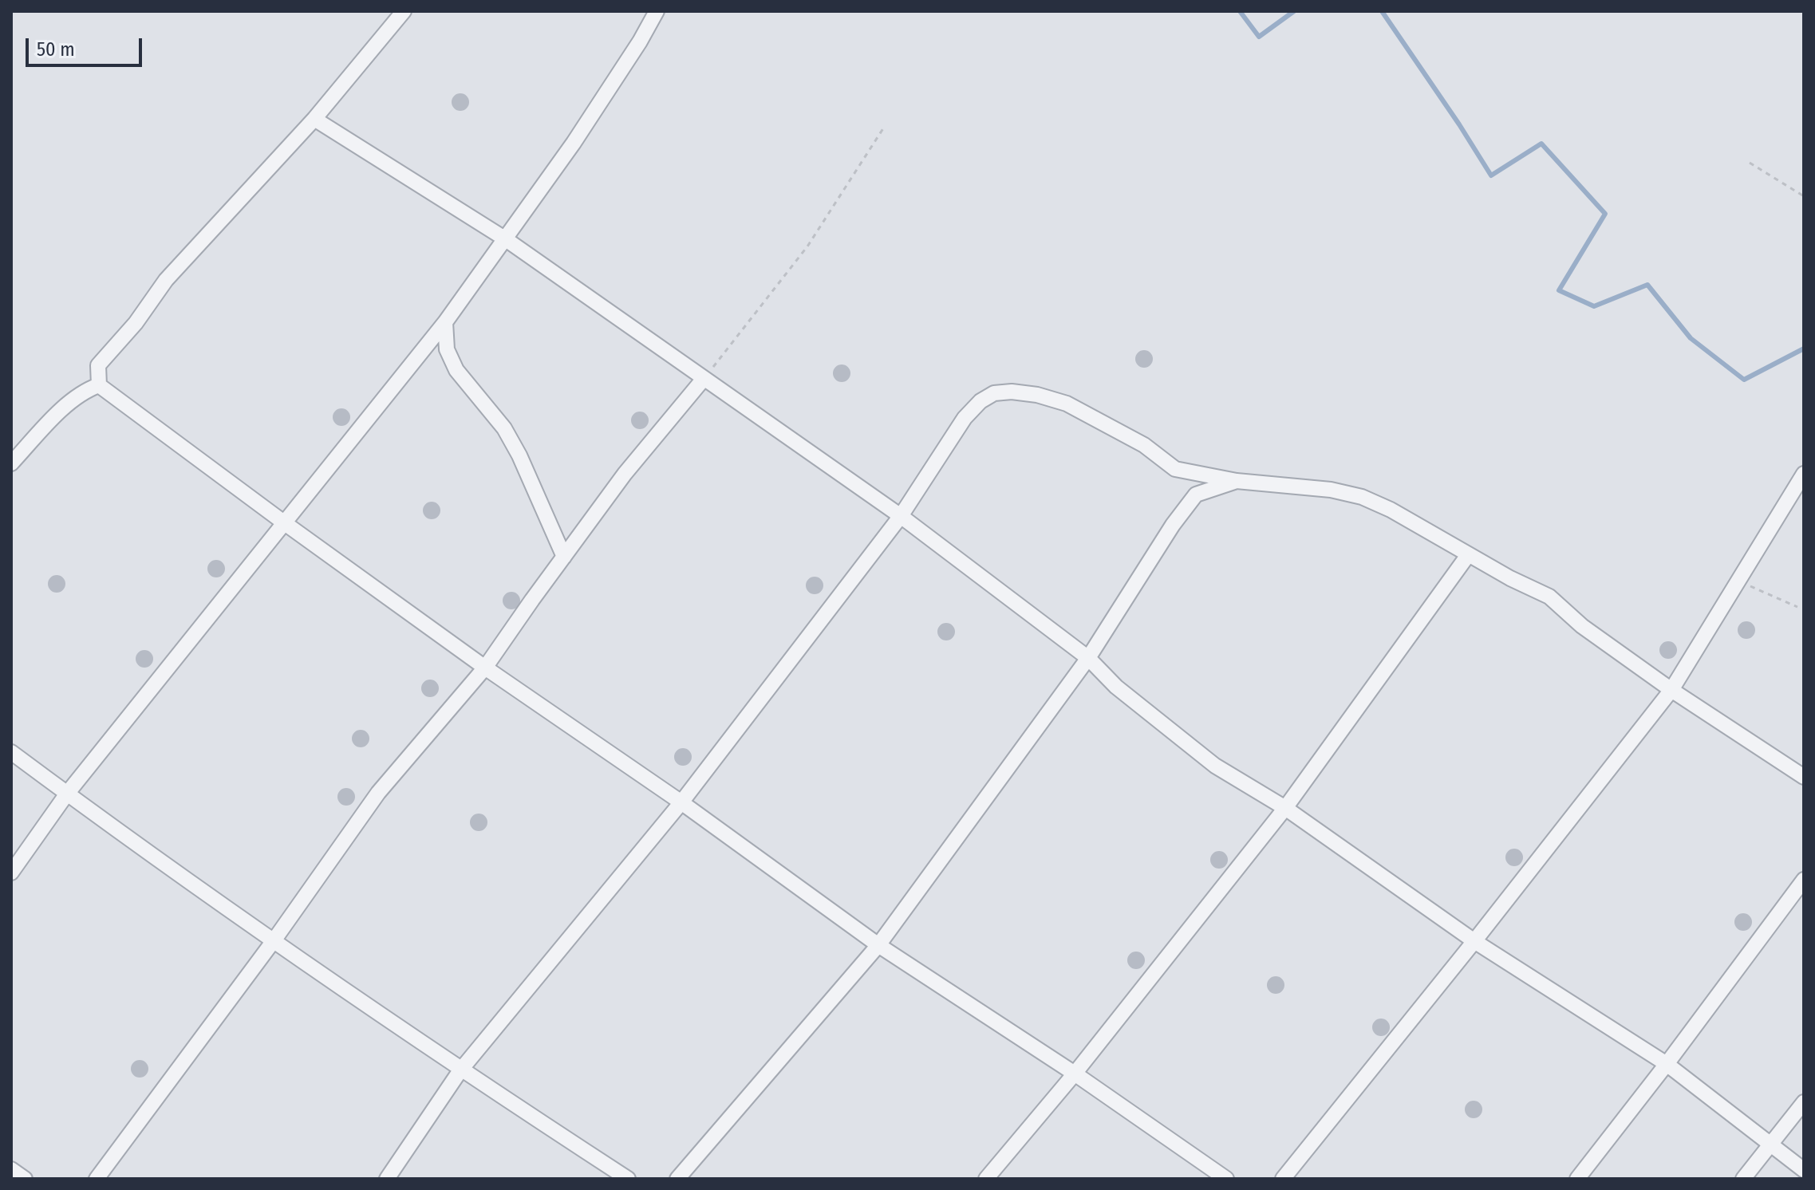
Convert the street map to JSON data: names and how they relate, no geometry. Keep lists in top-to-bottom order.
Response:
{
  "scale_bar": "50 m"
}
